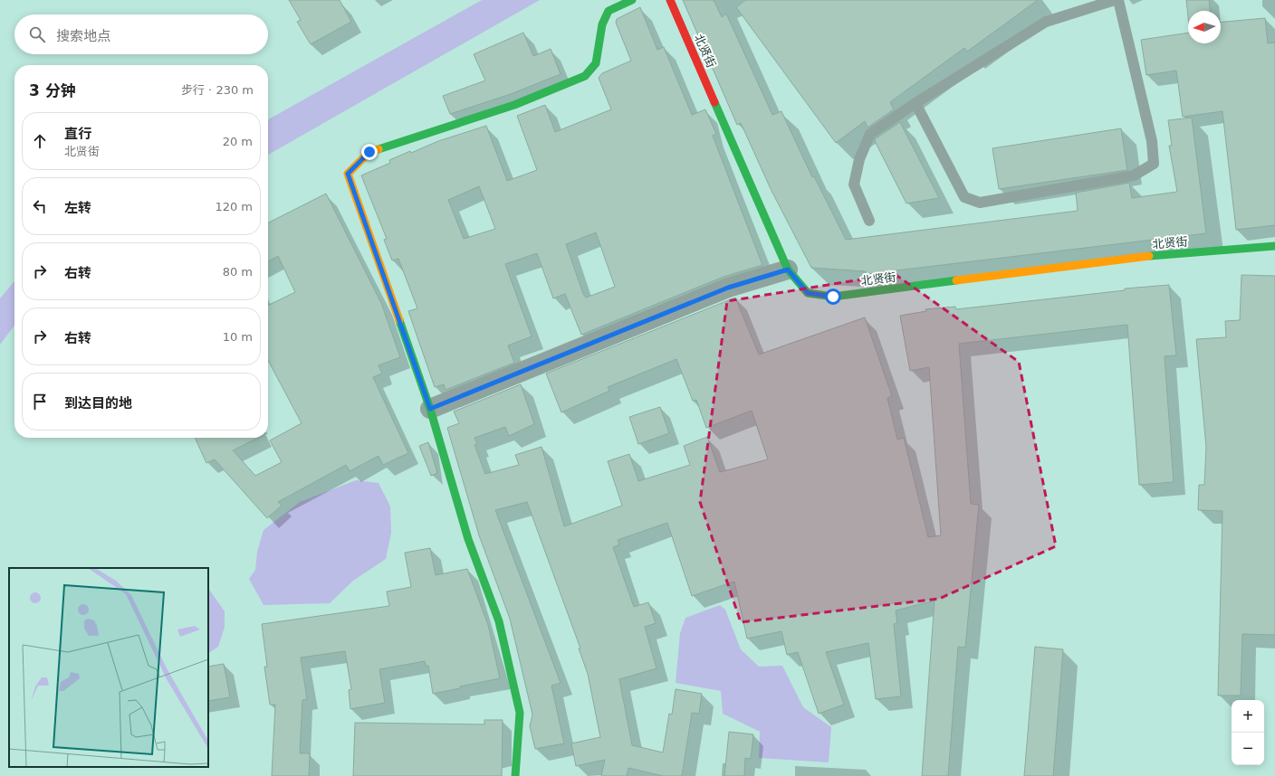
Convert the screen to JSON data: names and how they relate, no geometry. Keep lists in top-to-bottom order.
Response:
{
  "streets": {
    "street": ["北贤街"]
  },
  "north": "left",
  "page": {
    "search": "搜索地点",
    "heading": ["3 分钟", "步行 · 230 m"],
    "list": [
      ["直行", "北贤街", "20 m"],
      ["左转", "120 m"],
      ["右转", "80 m"],
      ["右转", "10 m"],
      "到达目的地"
    ],
    "map_buttons": ["+", "−"]
  }
}
